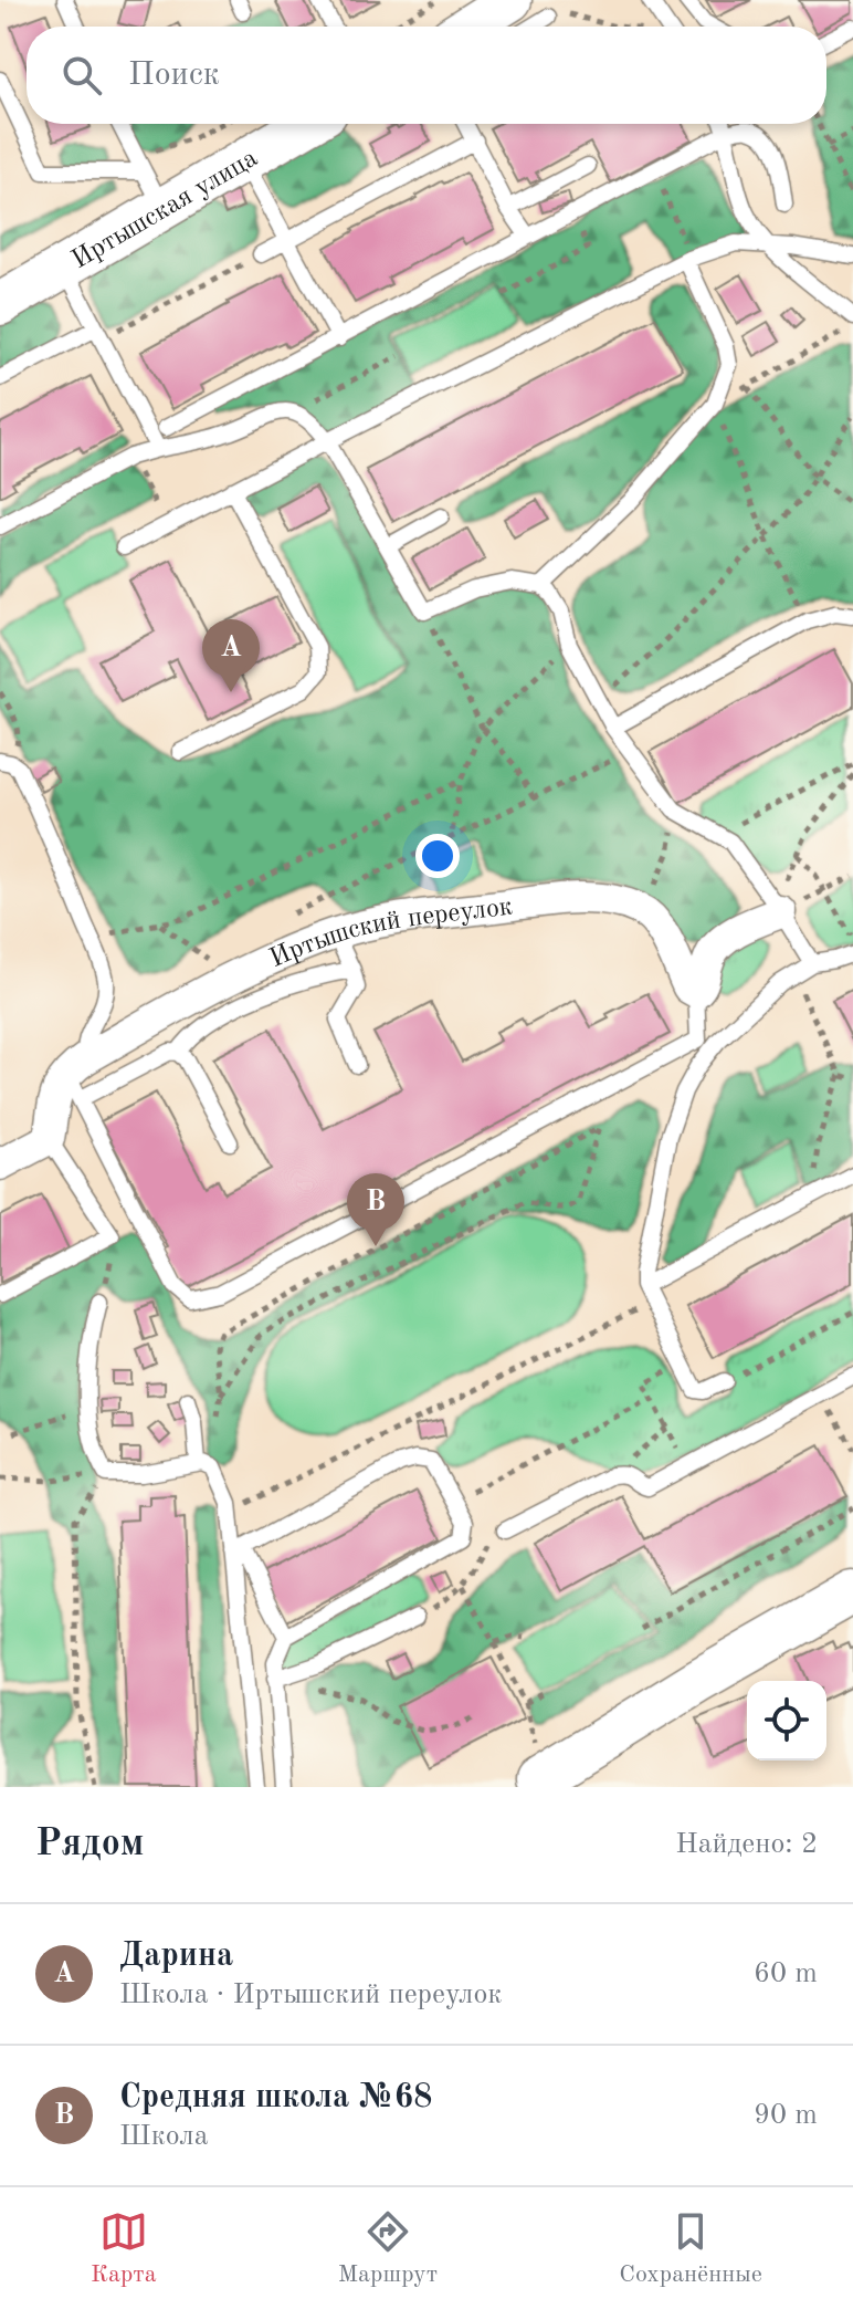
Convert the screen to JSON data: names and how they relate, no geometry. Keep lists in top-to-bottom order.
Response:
{
  "streets": {
    "street": ["Иртышская улица", "Иртышский переулок"]
  },
  "page": {
    "search": "Поиск",
    "pins": ["A", "B"],
    "heading": ["Рядом", "Найдено: 2"],
    "list": [
      {
        "mark": "A",
        "name": "Дарина",
        "note": "Школа · Иртышский переулок",
        "value": "60 m"
      },
      {
        "mark": "B",
        "name": "Средняя школа №68",
        "note": "Школа",
        "value": "90 m"
      }
    ],
    "nav": ["Карта", "Маршрут", "Сохранённые"]
  }
}
